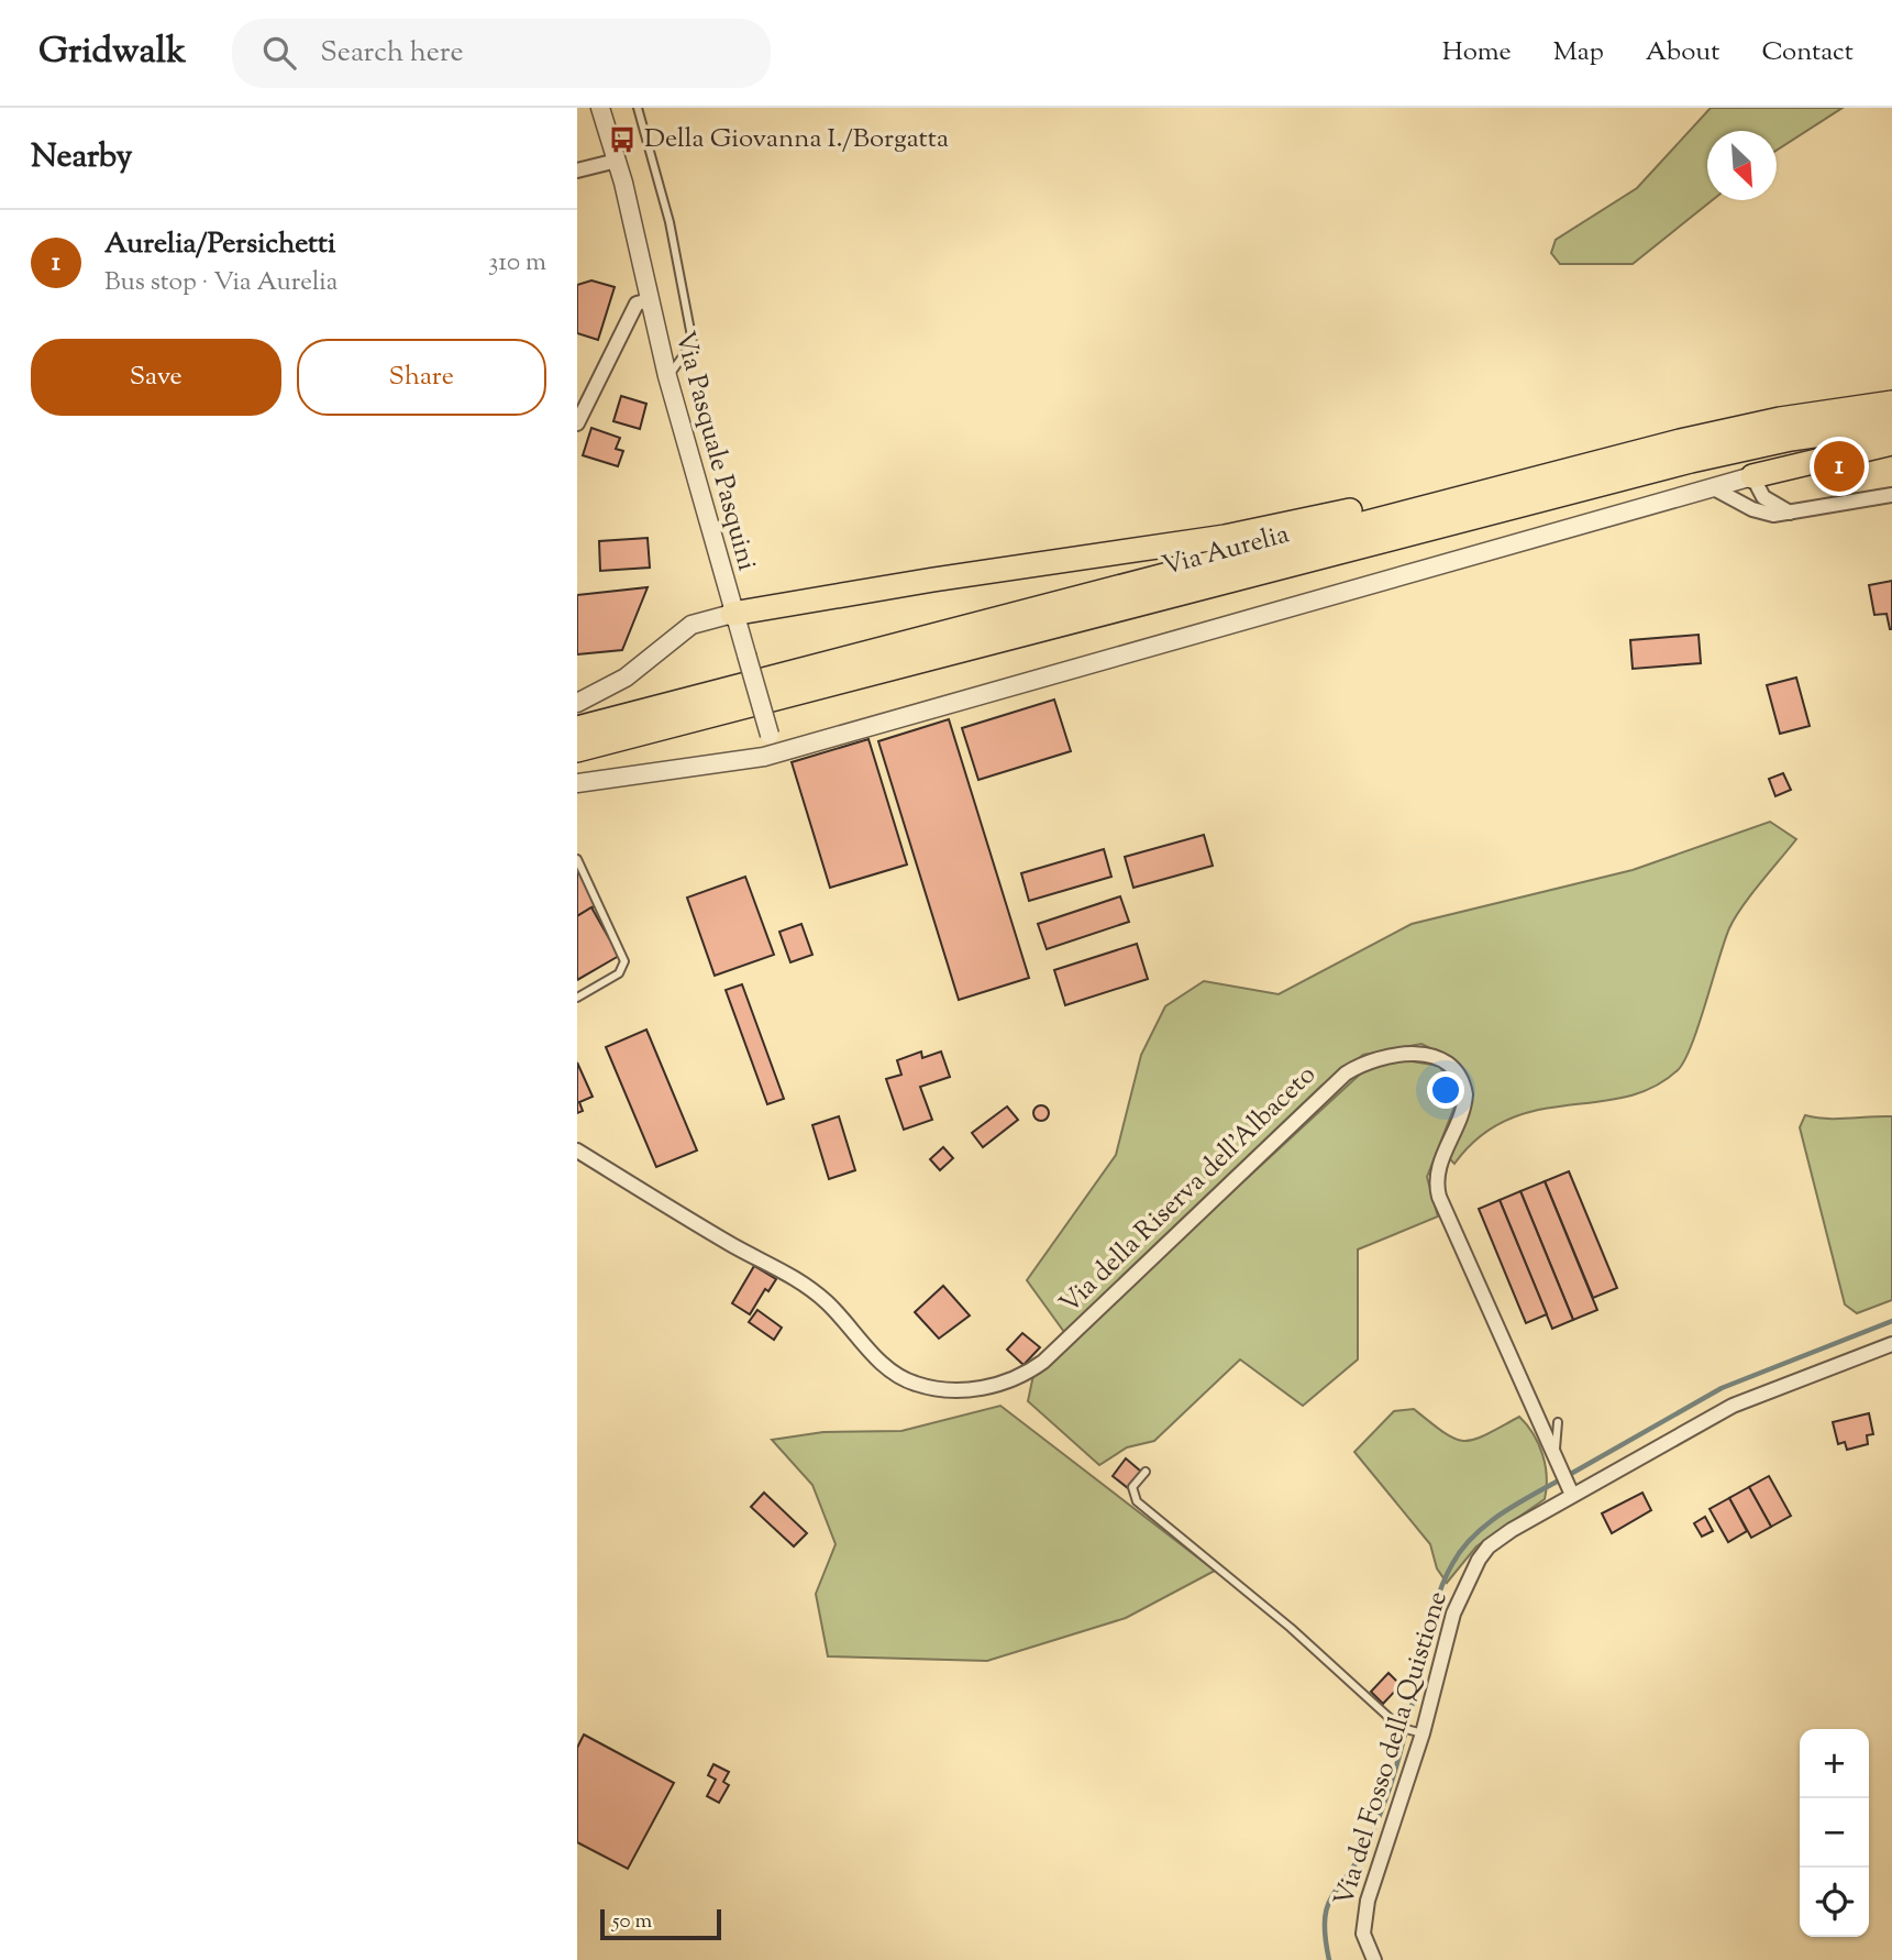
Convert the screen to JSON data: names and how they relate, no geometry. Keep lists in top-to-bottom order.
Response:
{
  "streets": {
    "highway": ["Via Aurelia"],
    "street": ["Via Pasquale Pasquini", "Via della Riserva dell'Albaceto", "Via del Fosso della Quistione"]
  },
  "crossings": [
    ["Via della Riserva dell'Albaceto", "Via del Fosso della Quistione"]
  ],
  "places": {
    "bus stop": ["Della Giovanna I./Borgatta"]
  },
  "scale_bar": "50 m",
  "north": "bottom right",
  "page": {
    "header": "Gridwalk",
    "search": "Search here",
    "nav": [
      "Home",
      "Map",
      "About",
      "Contact"
    ],
    "heading": "Nearby",
    "list": [
      {
        "mark": "1",
        "name": "Aurelia/Persichetti",
        "note": "Bus stop · Via Aurelia",
        "value": "310 m"
      }
    ],
    "buttons": ["Save", "Share"],
    "pins": "1",
    "map_buttons": ["+", "−"],
    "scale": "50 m"
  }
}
